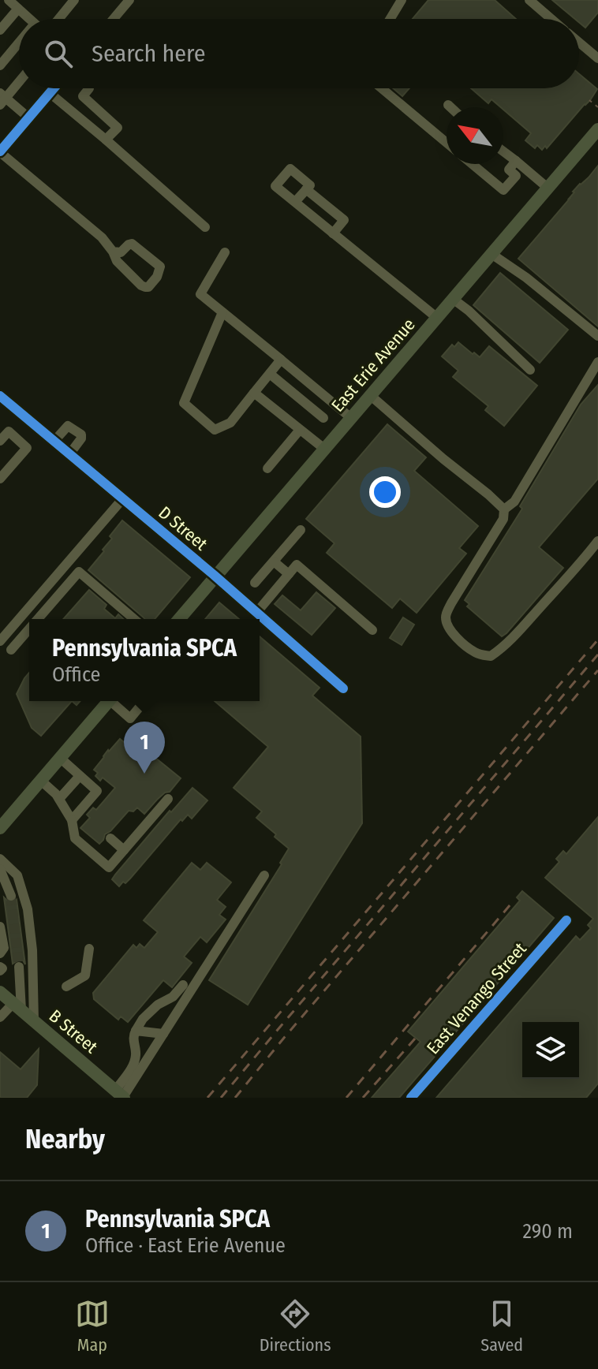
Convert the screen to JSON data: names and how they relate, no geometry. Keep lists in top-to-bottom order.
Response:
{
  "streets": {
    "main road": ["East Erie Avenue", "B Street"],
    "street": ["D Street", "East Venango Street"]
  },
  "crossings": [
    ["East Erie Avenue", "D Street"]
  ],
  "north": "top left",
  "page": {
    "search": "Search here",
    "popup": ["Pennsylvania SPCA", "Office"],
    "pins": "1",
    "heading": "Nearby",
    "list": [
      {
        "mark": "1",
        "name": "Pennsylvania SPCA",
        "note": "Office · East Erie Avenue",
        "value": "290 m"
      }
    ],
    "nav": ["Map", "Directions", "Saved"]
  }
}
